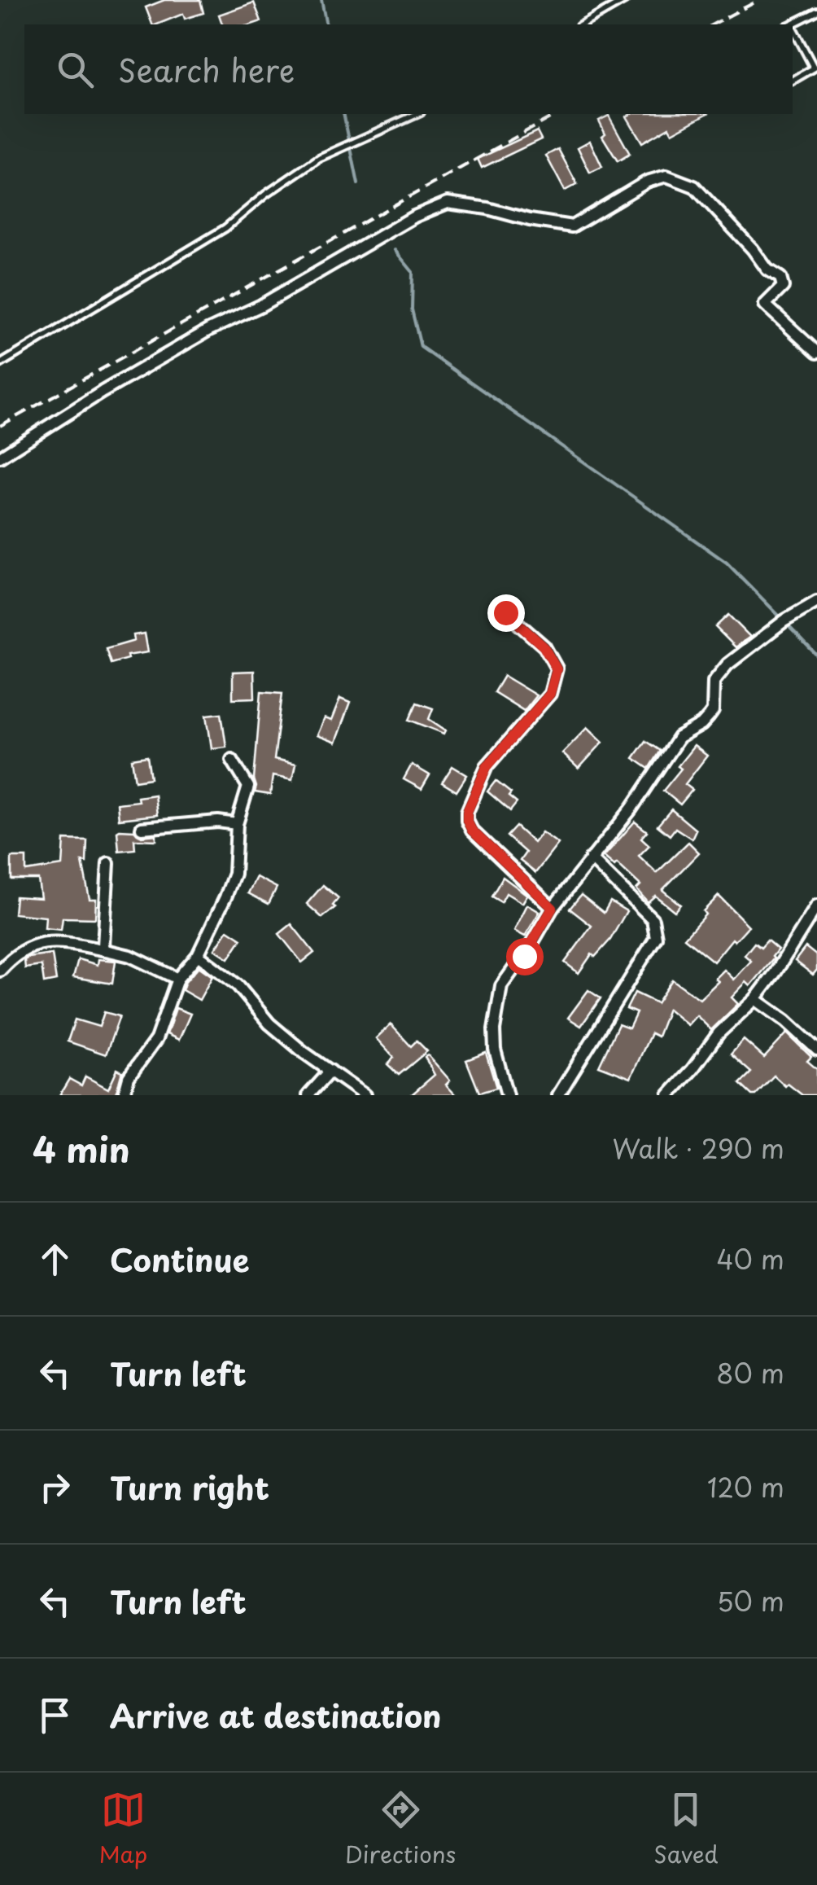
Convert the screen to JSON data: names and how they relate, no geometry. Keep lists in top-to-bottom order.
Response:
{
  "page": {
    "search": "Search here",
    "heading": ["4 min", "Walk · 290 m"],
    "list": [
      ["Continue", "40 m"],
      ["Turn left", "80 m"],
      ["Turn right", "120 m"],
      ["Turn left", "50 m"],
      "Arrive at destination"
    ],
    "nav": ["Map", "Directions", "Saved"]
  }
}
